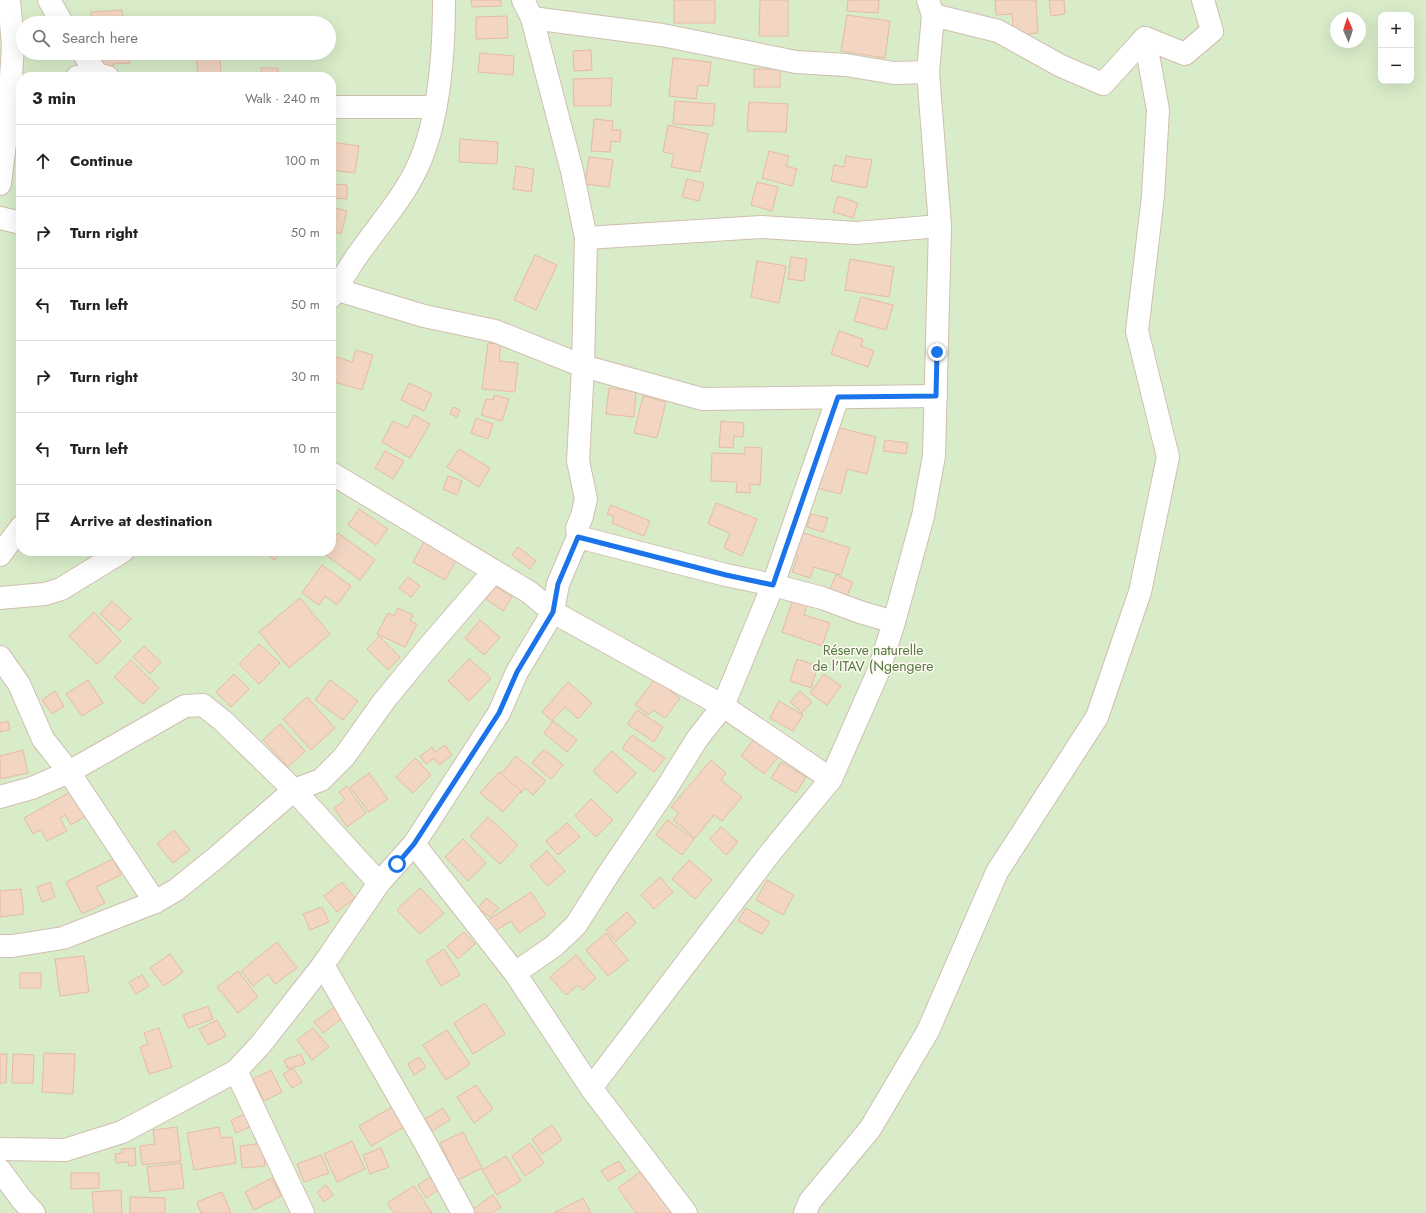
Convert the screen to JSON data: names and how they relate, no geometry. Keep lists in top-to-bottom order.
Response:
{
  "parks": ["Réserve naturelle de l'ITAV (Ngengere"],
  "north": "top",
  "page": {
    "map_buttons": ["+", "−"],
    "search": "Search here",
    "heading": ["3 min", "Walk · 240 m"],
    "list": [
      ["Continue", "100 m"],
      ["Turn right", "50 m"],
      ["Turn left", "50 m"],
      ["Turn right", "30 m"],
      ["Turn left", "10 m"],
      "Arrive at destination"
    ]
  }
}
